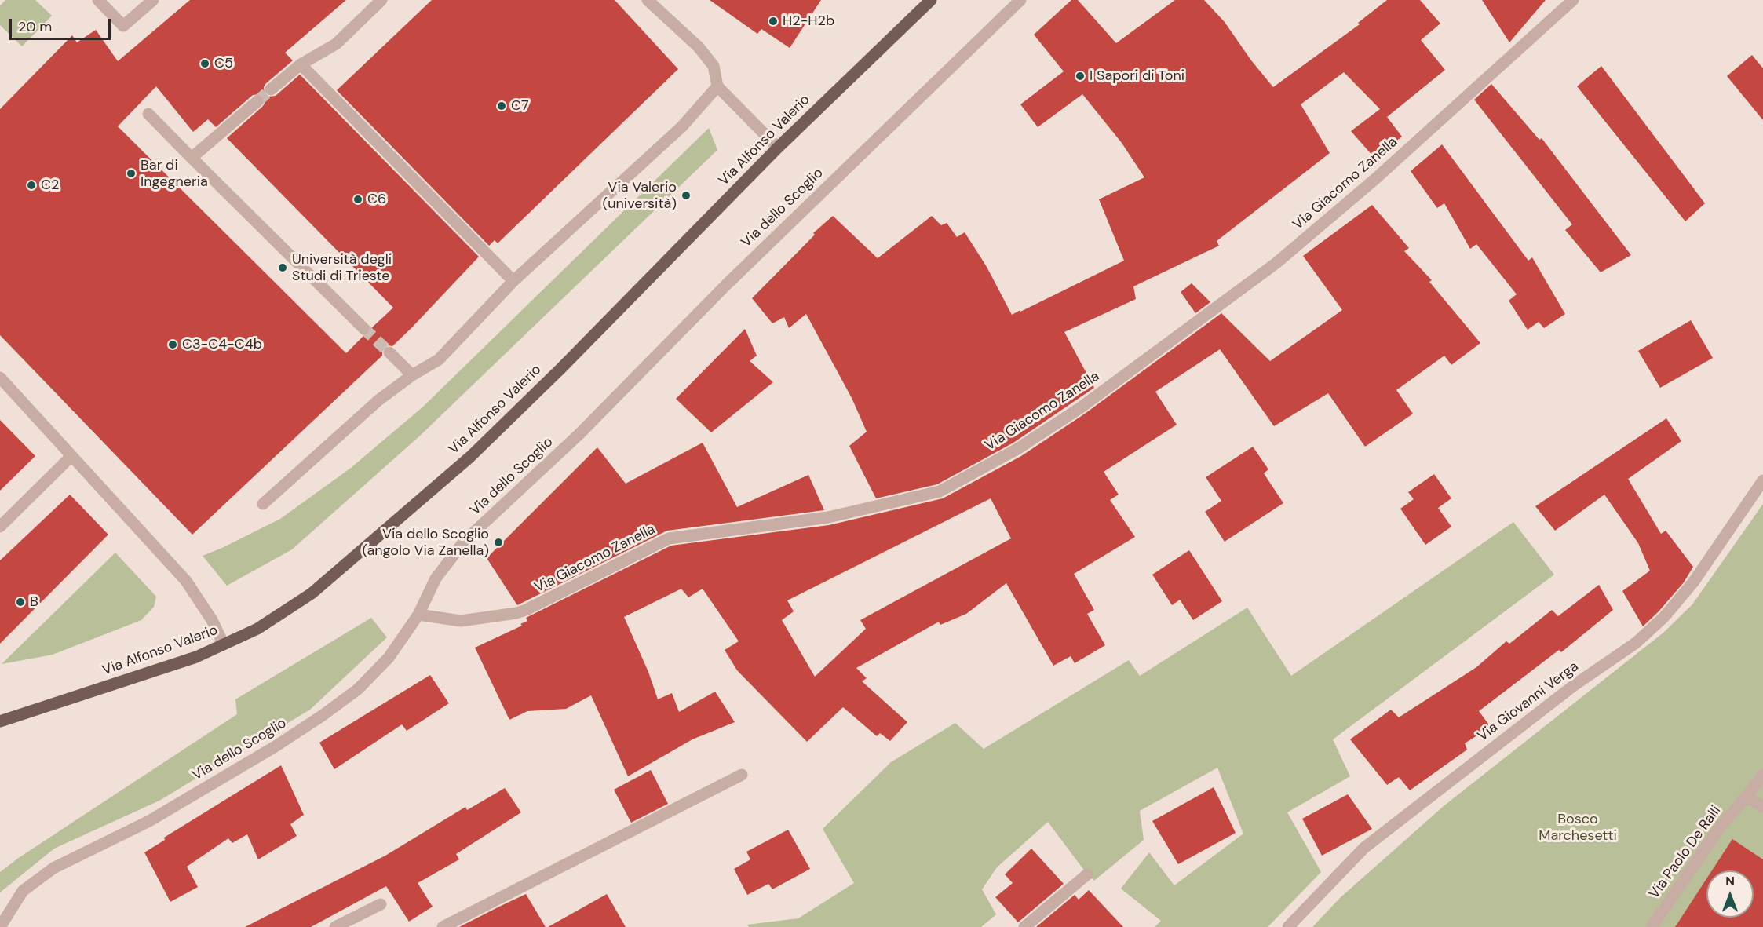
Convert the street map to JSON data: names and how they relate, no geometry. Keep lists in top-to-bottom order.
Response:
{
  "streets": {
    "main road": ["Via Alfonso Valerio"],
    "street": [
      "Via Giacomo Zanella",
      "Via dello Scoglio",
      "Via Giovanni Verga",
      "Via Paolo De Ralli"
    ]
  },
  "crossings": [
    ["Via Giacomo Zanella", "Via dello Scoglio"]
  ],
  "parks": ["Bosco Marchesetti"],
  "places": [
    "H2-H2b",
    "C5",
    "I Sapori di Toni",
    "C7",
    "Bar di Ingegneria",
    "C2",
    "Via Valerio (università)",
    "C6",
    "Università degli Studi di Trieste",
    "C3-C4-C4b",
    "Via dello Scoglio (angolo Via Zanella)",
    "B"
  ],
  "scale_bar": "20 m",
  "north": "top"
}
